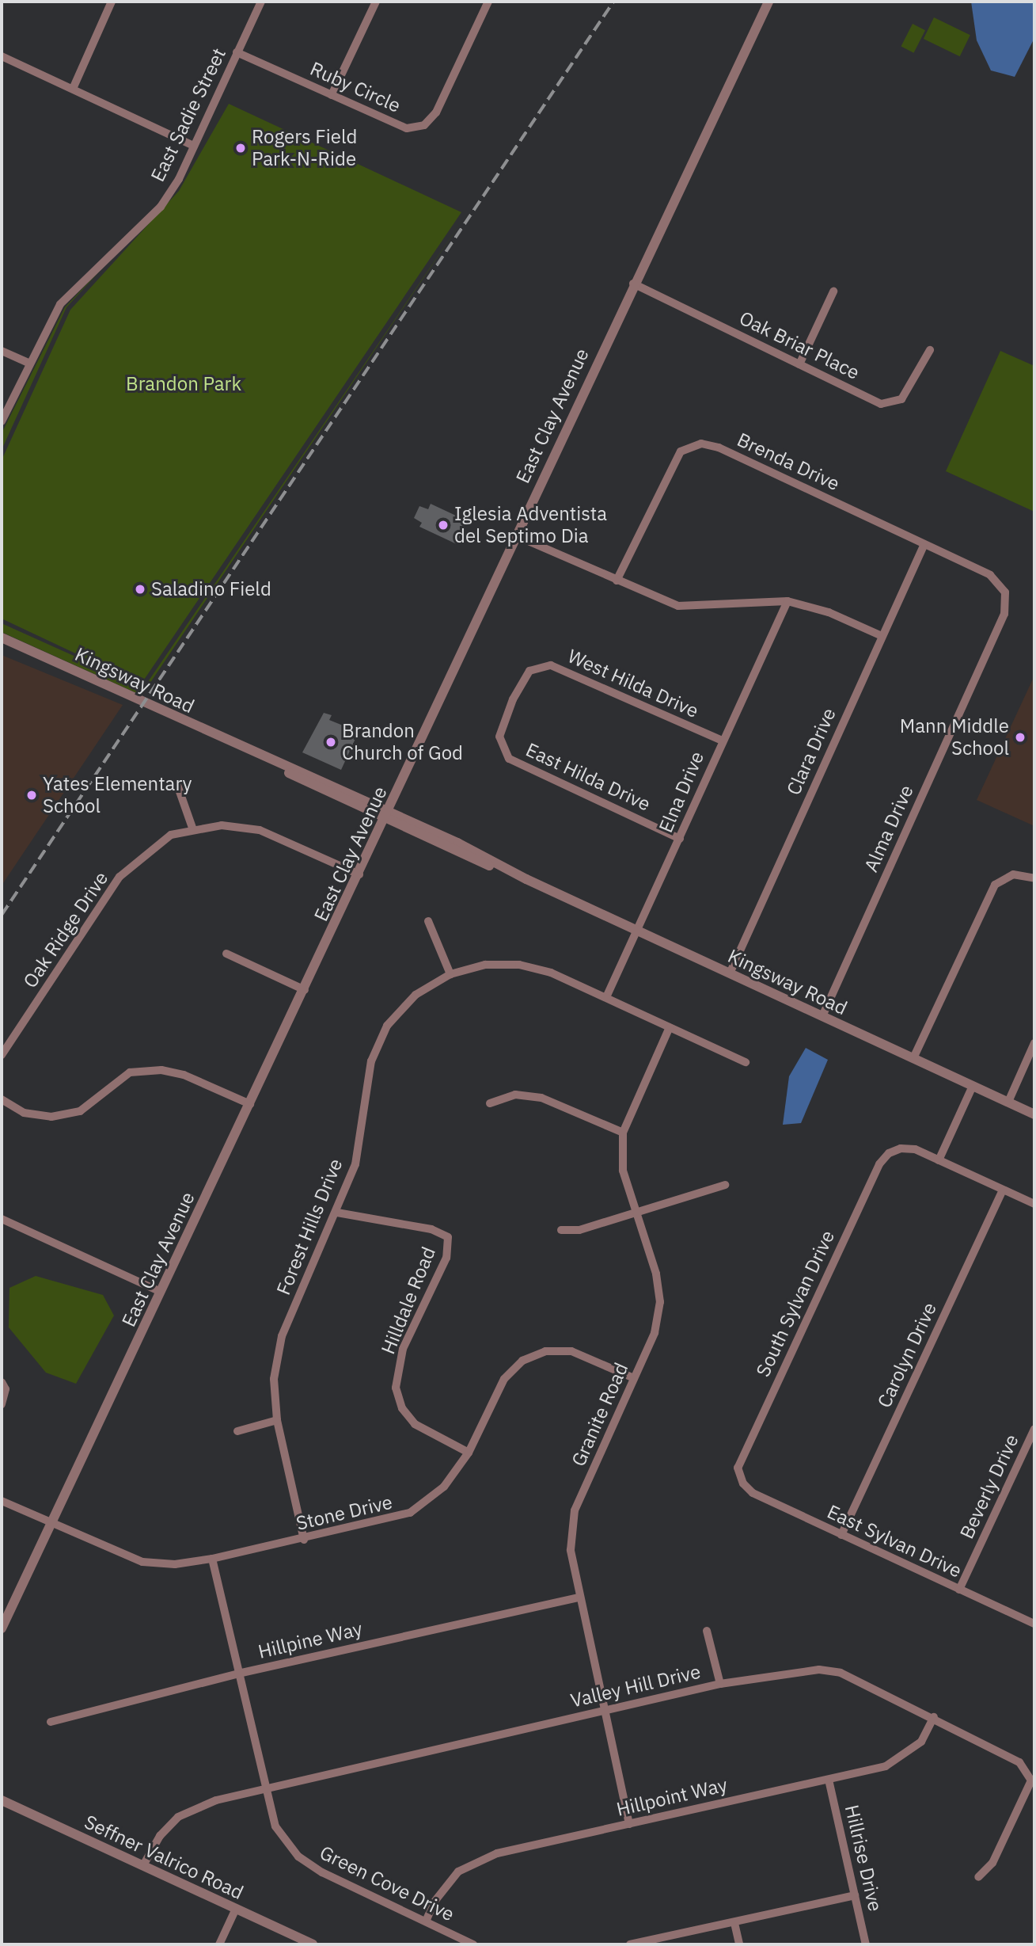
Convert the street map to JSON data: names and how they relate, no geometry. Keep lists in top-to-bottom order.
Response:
{
  "streets": {
    "street": [
      "Ruby Circle",
      "East Sadie Street",
      "Oak Briar Place",
      "East Clay Avenue",
      "Brenda Drive",
      "Kingsway Road",
      "West Hilda Drive",
      "Clara Drive",
      "East Hilda Drive",
      "Elna Drive",
      "Alma Drive",
      "Oak Ridge Drive",
      "Forest Hills Drive",
      "Hilldale Road",
      "South Sylvan Drive",
      "Carolyn Drive",
      "Granite Road",
      "Beverly Drive",
      "Stone Drive",
      "East Sylvan Drive",
      "Hillpine Way",
      "Valley Hill Drive",
      "Hillpoint Way",
      "Seffner Valrico Road",
      "Hillrise Drive",
      "Green Cove Drive"
    ]
  },
  "crossings": [
    ["Ruby Circle", "East Sadie Street"],
    ["Oak Briar Place", "East Clay Avenue"],
    ["East Clay Avenue", "Kingsway Road"],
    ["East Clay Avenue", "Oak Ridge Drive"],
    ["East Clay Avenue", "Stone Drive"],
    ["Brenda Drive", "Clara Drive"],
    ["Brenda Drive", "Alma Drive"],
    ["Kingsway Road", "Clara Drive"],
    ["Kingsway Road", "Elna Drive"],
    ["Kingsway Road", "Alma Drive"],
    ["West Hilda Drive", "East Hilda Drive"],
    ["West Hilda Drive", "Elna Drive"],
    ["East Hilda Drive", "Elna Drive"],
    ["Elna Drive", "Forest Hills Drive"],
    ["Forest Hills Drive", "Hilldale Road"],
    ["Forest Hills Drive", "Granite Road"],
    ["Forest Hills Drive", "Stone Drive"],
    ["Hilldale Road", "Stone Drive"],
    ["South Sylvan Drive", "East Sylvan Drive"],
    ["Carolyn Drive", "East Sylvan Drive"],
    ["Granite Road", "Stone Drive"],
    ["Granite Road", "Hillpine Way"],
    ["Granite Road", "Valley Hill Drive"],
    ["Granite Road", "Hillpoint Way"],
    ["Beverly Drive", "East Sylvan Drive"],
    ["Stone Drive", "Green Cove Drive"],
    ["Hillpine Way", "Green Cove Drive"],
    ["Valley Hill Drive", "Hillpoint Way"],
    ["Valley Hill Drive", "Seffner Valrico Road"],
    ["Valley Hill Drive", "Green Cove Drive"],
    ["Hillpoint Way", "Hillrise Drive"],
    ["Hillpoint Way", "Green Cove Drive"]
  ],
  "parks": ["Brandon Park"],
  "places": [
    "Rogers Field Park-N-Ride",
    "Iglesia Adventista del Septimo Dia",
    "Saladino Field",
    "Mann Middle School",
    "Brandon Church of God",
    "Yates Elementary School"
  ]
}
